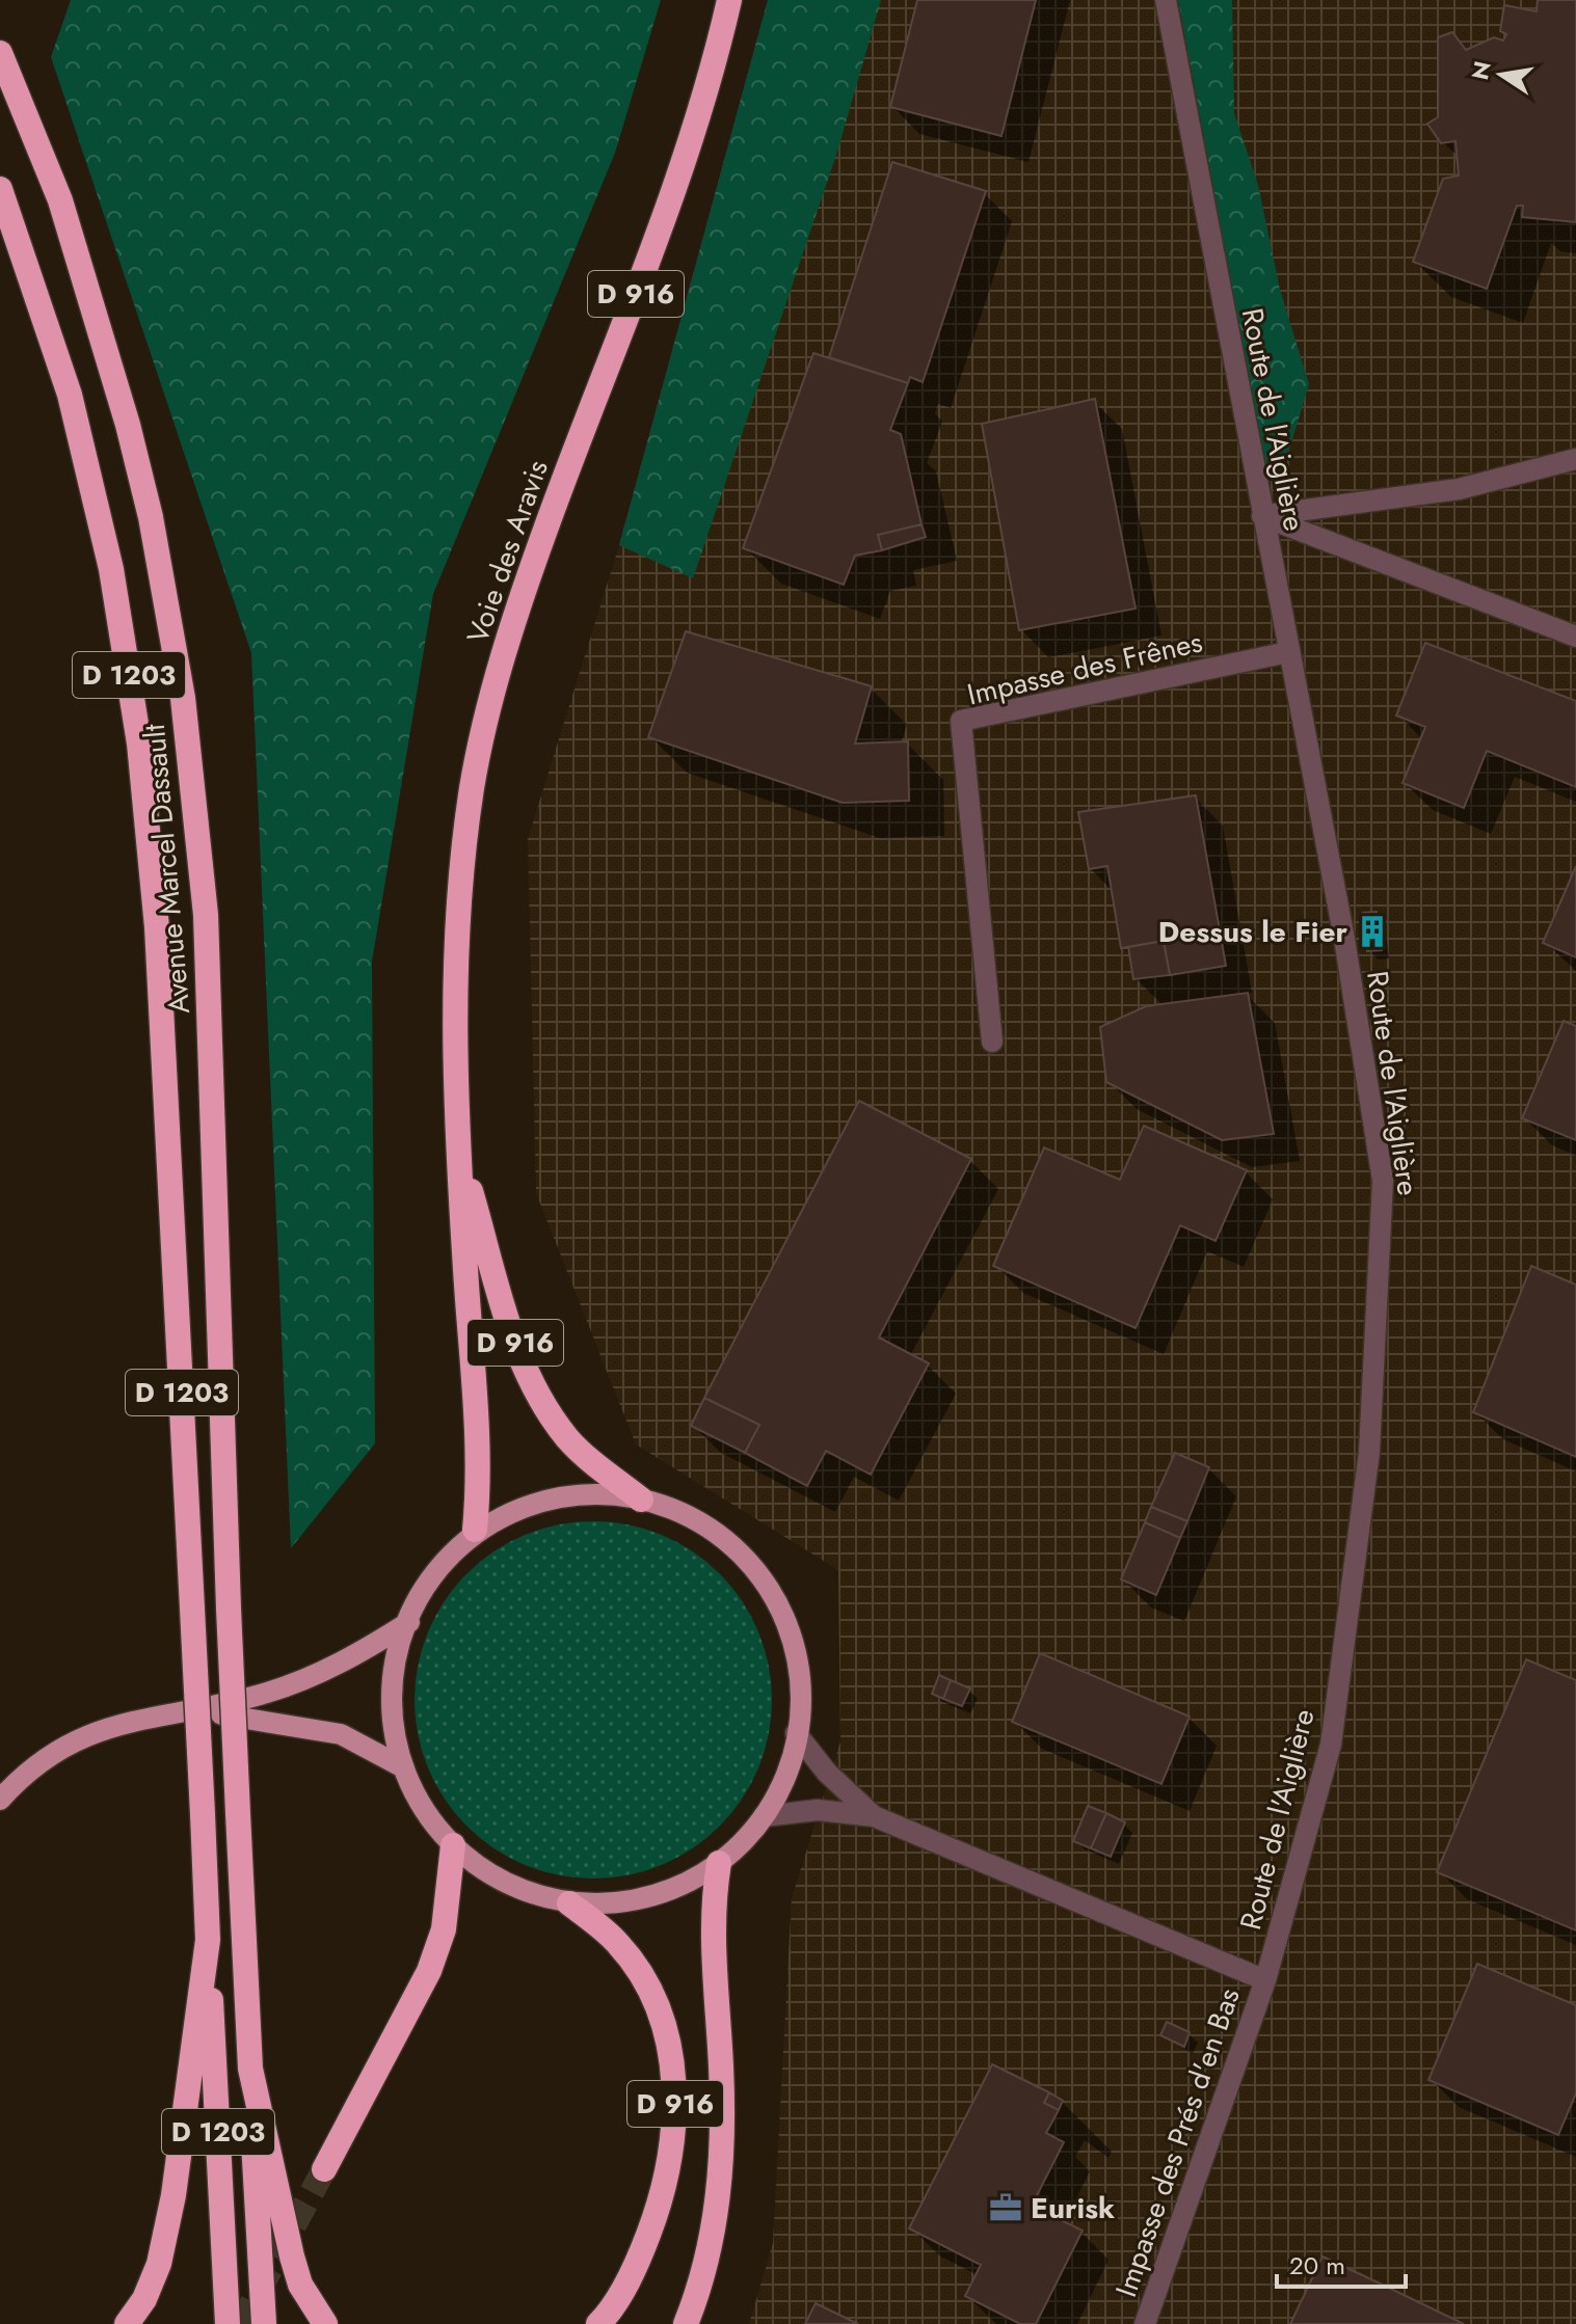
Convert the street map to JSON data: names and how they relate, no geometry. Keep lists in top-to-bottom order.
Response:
{
  "streets": {
    "highway": [
      "D 916",
      "Voie des Aravis",
      "D 1203",
      "Avenue Marcel Dassault"
    ],
    "street": ["Route de l'Aiglière", "Impasse des Frênes", "Impasse des Prés d'en Bas"]
  },
  "crossings": [
    ["D 916", "Voie des Aravis"],
    ["Route de l'Aiglière", "Impasse des Frênes"],
    ["Route de l'Aiglière", "Impasse des Prés d'en Bas"],
    ["D 1203", "Avenue Marcel Dassault"]
  ],
  "places": {
    "building": ["Dessus le Fier"],
    "office": ["Eurisk"]
  },
  "scale_bar": "20 m",
  "north": "left"
}
